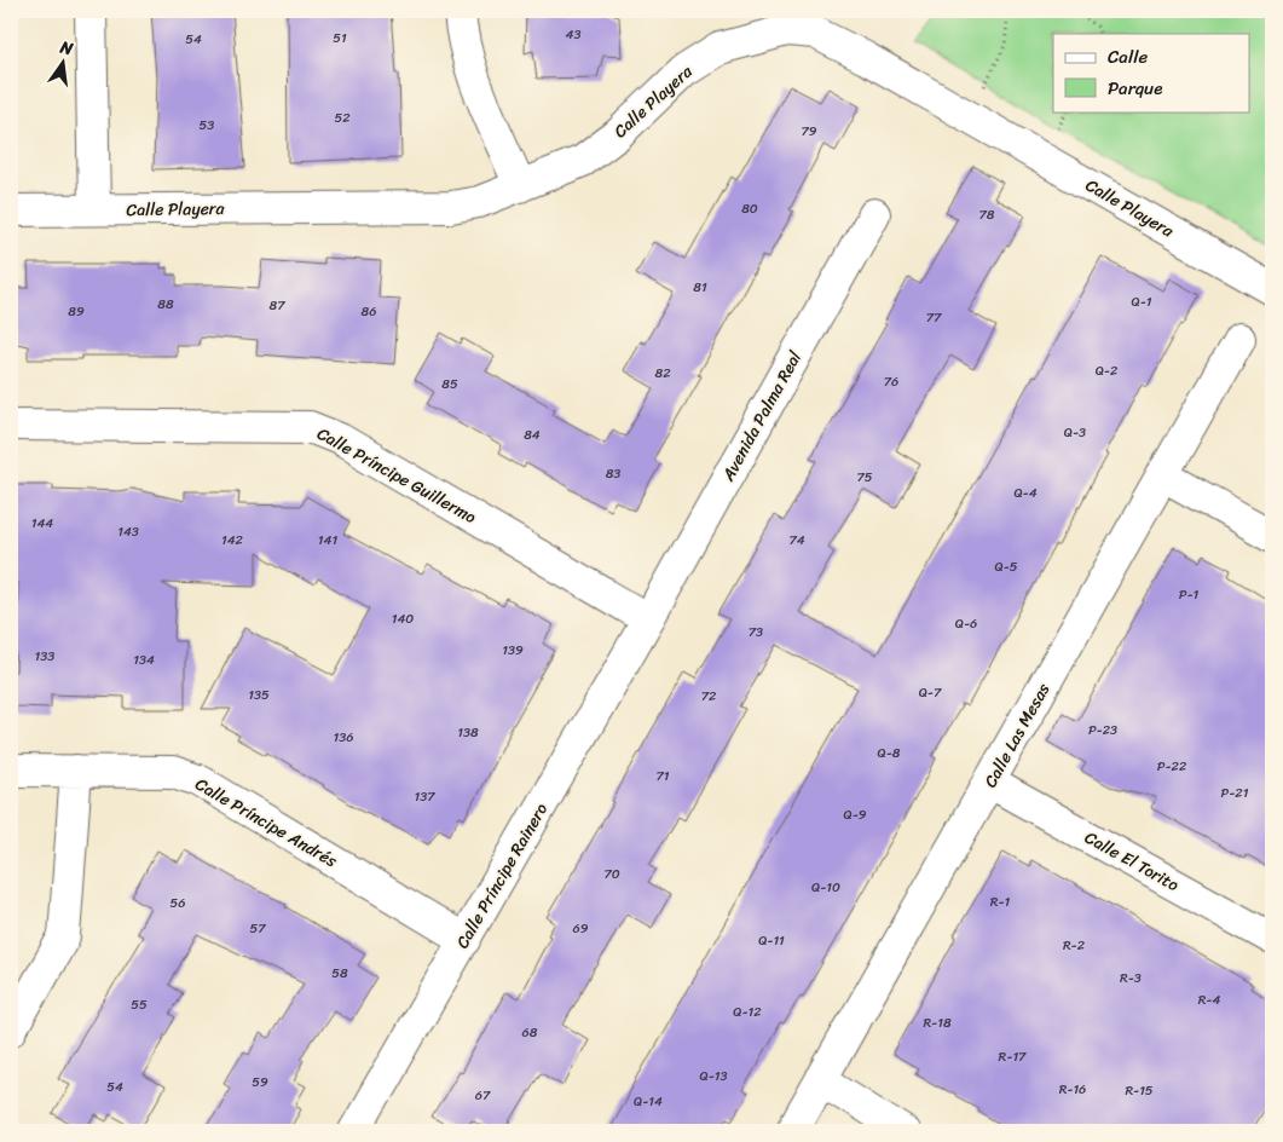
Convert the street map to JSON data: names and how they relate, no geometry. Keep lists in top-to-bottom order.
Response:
{
  "streets": {
    "street": [
      "Calle Playera",
      "Avenida Palma Real",
      "Calle Príncipe Guillermo",
      "Calle Las Mesas",
      "Calle Príncipe Andrés",
      "Calle El Torito",
      "Calle Príncipe Rainero"
    ]
  },
  "crossings": [
    ["Avenida Palma Real", "Calle Príncipe Guillermo"],
    ["Avenida Palma Real", "Calle Príncipe Rainero"],
    ["Calle Príncipe Guillermo", "Calle Príncipe Rainero"],
    ["Calle Las Mesas", "Calle El Torito"],
    ["Calle Príncipe Andrés", "Calle Príncipe Rainero"]
  ],
  "house_numbers": [
    "43",
    "51",
    "54",
    "52",
    "53",
    "79",
    "80",
    "78",
    "81",
    "Q-1",
    "88",
    "87",
    "89",
    "86",
    "77",
    "Q-2",
    "82",
    "76",
    "85",
    "Q-3",
    "84",
    "83",
    "75",
    "Q-4",
    "144",
    "143",
    "142",
    "141",
    "74",
    "Q-5",
    "P-1",
    "140",
    "Q-6",
    "73",
    "139",
    "133",
    "134",
    "Q-7",
    "135",
    "72",
    "P-23",
    "138",
    "136",
    "Q-8",
    "P-22",
    "71",
    "P-21",
    "137",
    "Q-9",
    "70",
    "Q-10",
    "R-1",
    "56",
    "57",
    "69",
    "Q-11",
    "R-2",
    "58",
    "R-3",
    "R-4",
    "55",
    "Q-12",
    "R-18",
    "68",
    "R-17",
    "Q-13",
    "59",
    "54",
    "R-16",
    "R-15",
    "67",
    "Q-14"
  ],
  "legend": ["Calle", "Parque"],
  "north": "top"
}
